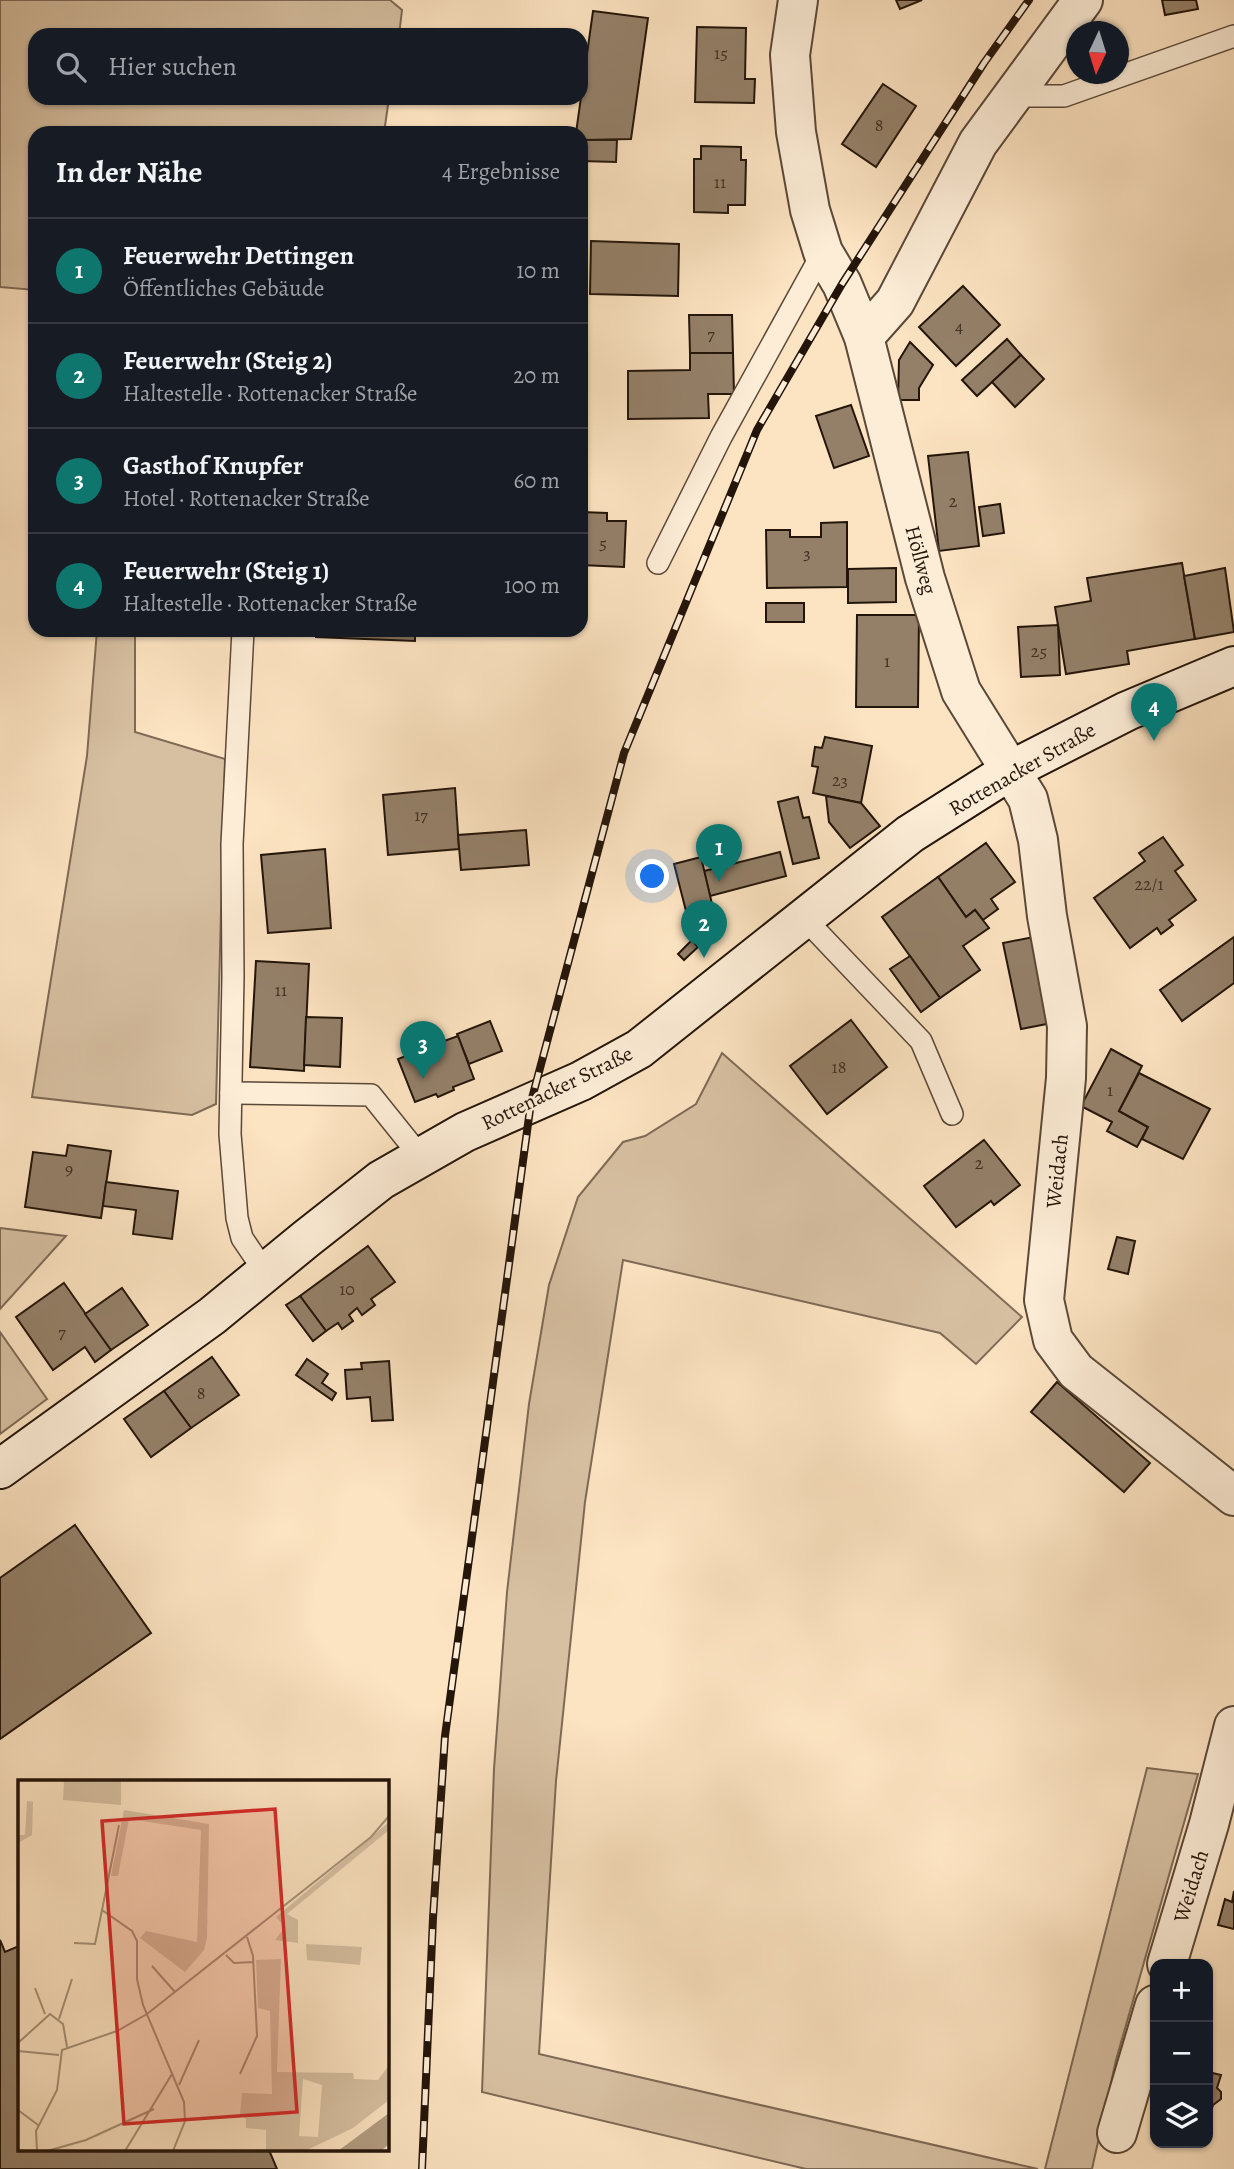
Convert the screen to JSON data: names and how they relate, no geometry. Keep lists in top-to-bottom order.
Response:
{
  "streets": {
    "street": ["Höllweg", "Rottenacker Straße", "Weidach"]
  },
  "crossings": [
    ["Höllweg", "Rottenacker Straße"],
    ["Höllweg", "Weidach"],
    ["Rottenacker Straße", "Weidach"]
  ],
  "house_numbers": [
    "15",
    "8",
    "11",
    "4",
    "7",
    "2",
    "5",
    "3",
    "25",
    "1",
    "23",
    "17",
    "22/1",
    "11",
    "18",
    "1",
    "2",
    "9",
    "10",
    "7",
    "8"
  ],
  "north": "bottom",
  "page": {
    "search": "Hier suchen",
    "heading": ["In der Nähe", "4 Ergebnisse"],
    "list": [
      {
        "mark": "1",
        "name": "Feuerwehr Dettingen",
        "note": "Öffentliches Gebäude",
        "value": "10 m"
      },
      {
        "mark": "2",
        "name": "Feuerwehr (Steig 2)",
        "note": "Haltestelle · Rottenacker Straße",
        "value": "20 m"
      },
      {
        "mark": "3",
        "name": "Gasthof Knupfer",
        "note": "Hotel · Rottenacker Straße",
        "value": "60 m"
      },
      {
        "mark": "4",
        "name": "Feuerwehr (Steig 1)",
        "note": "Haltestelle · Rottenacker Straße",
        "value": "100 m"
      }
    ],
    "pins": [
      "4",
      "1",
      "2",
      "3"
    ],
    "map_buttons": ["+", "−"]
  }
}
